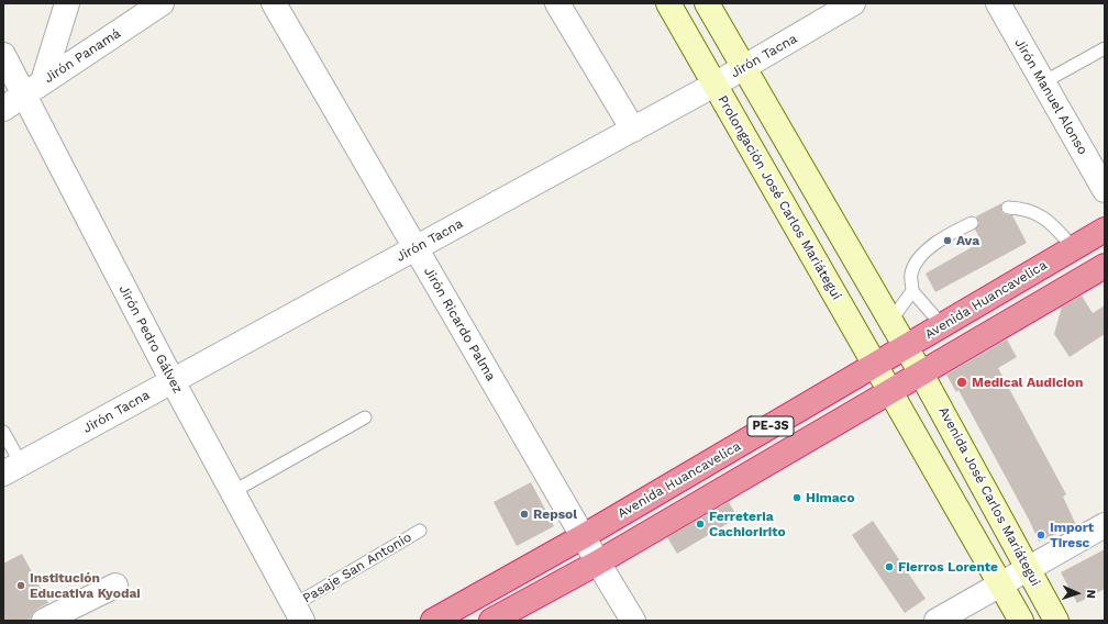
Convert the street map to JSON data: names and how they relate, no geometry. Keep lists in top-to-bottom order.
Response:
{
  "streets": {
    "highway": ["Avenida Huancavelica", "PE-3S"],
    "street": [
      "Jirón Panamá",
      "Jirón Tacna",
      "Jirón Manuel Alonso",
      "Prolongación José Carlos Mariátegui",
      "Jirón Ricardo Palma",
      "Jirón Pedro Gálvez",
      "Avenida José Carlos Mariátegui"
    ],
    "lane": ["Pasaje San Antonio"]
  },
  "crossings": [
    ["Jirón Panamá", "Jirón Pedro Gálvez"],
    ["Jirón Tacna", "Prolongación José Carlos Mariátegui"],
    ["Jirón Tacna", "Jirón Ricardo Palma"],
    ["Jirón Tacna", "Jirón Pedro Gálvez"],
    ["Prolongación José Carlos Mariátegui", "Avenida Huancavelica"],
    ["Prolongación José Carlos Mariátegui", "PE-3S"],
    ["Avenida Huancavelica", "Jirón Ricardo Palma"],
    ["Jirón Ricardo Palma", "PE-3S"],
    ["Jirón Pedro Gálvez", "Pasaje San Antonio"],
    ["PE-3S", "Avenida José Carlos Mariátegui"]
  ],
  "places": [
    "Ava",
    "Medical Audicion",
    "Himaco",
    "Repsol",
    "Ferreteria Cachioririto",
    "Import Tiresc",
    "Fierros Lorente",
    "Institución Educativa Kyodai"
  ],
  "north": "right"
}
